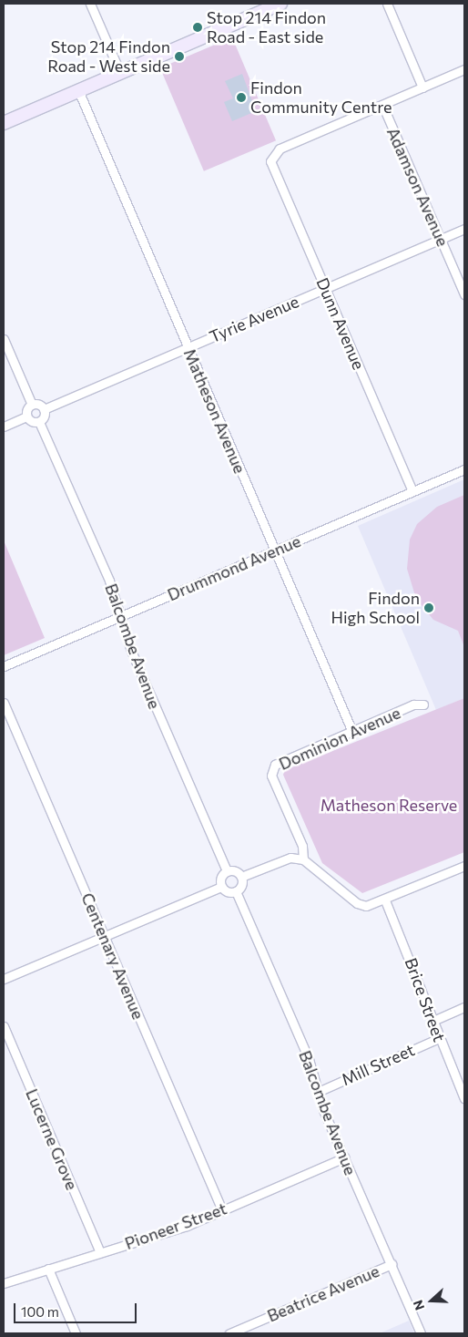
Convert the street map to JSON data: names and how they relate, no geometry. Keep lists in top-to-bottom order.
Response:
{
  "streets": {
    "street": [
      "Adamson Avenue",
      "Tyrie Avenue",
      "Dunn Avenue",
      "Matheson Avenue",
      "Drummond Avenue",
      "Balcombe Avenue",
      "Dominion Avenue",
      "Centenary Avenue",
      "Brice Street",
      "Mill Street",
      "Lucerne Grove",
      "Pioneer Street",
      "Beatrice Avenue"
    ]
  },
  "crossings": [
    ["Adamson Avenue", "Tyrie Avenue"],
    ["Adamson Avenue", "Dunn Avenue"],
    ["Tyrie Avenue", "Dunn Avenue"],
    ["Tyrie Avenue", "Matheson Avenue"],
    ["Tyrie Avenue", "Balcombe Avenue"],
    ["Dunn Avenue", "Drummond Avenue"],
    ["Matheson Avenue", "Drummond Avenue"],
    ["Matheson Avenue", "Dominion Avenue"],
    ["Drummond Avenue", "Balcombe Avenue"],
    ["Balcombe Avenue", "Mill Street"],
    ["Balcombe Avenue", "Pioneer Street"],
    ["Balcombe Avenue", "Beatrice Avenue"],
    ["Centenary Avenue", "Pioneer Street"],
    ["Brice Street", "Mill Street"],
    ["Lucerne Grove", "Pioneer Street"]
  ],
  "parks": ["Matheson Reserve"],
  "places": [
    "Stop 214 Findon Road - East side",
    "Stop 214 Findon Road - West side",
    "Findon Community Centre",
    "Findon High School"
  ],
  "scale_bar": "100 m",
  "north": "left"
}
